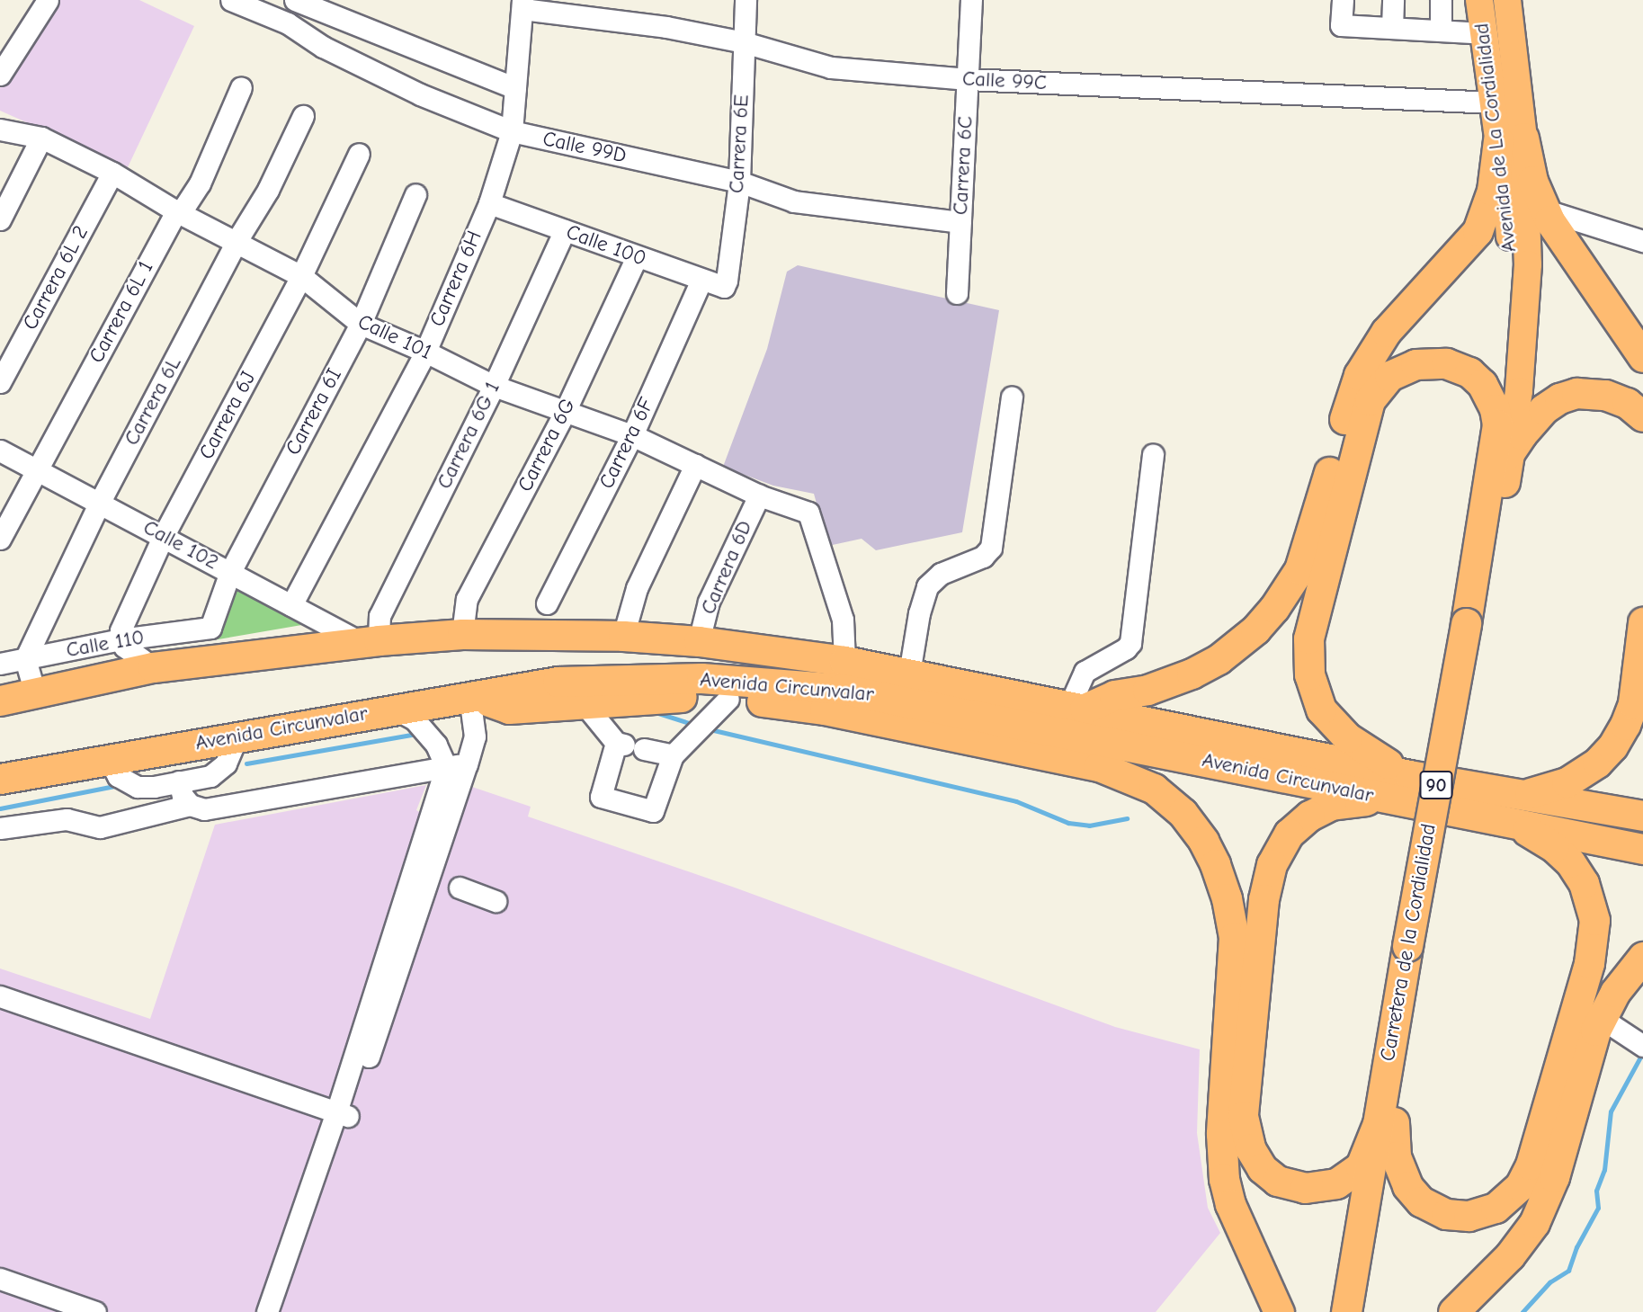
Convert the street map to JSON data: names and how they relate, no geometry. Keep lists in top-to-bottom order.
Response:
{
  "streets": {
    "highway": ["Avenida Circunvalar", "90", "Carretera de la Cordialidad"],
    "main road": ["Avenida de La Cordialidad"],
    "street": [
      "Calle 99C",
      "Carrera 6E",
      "Calle 99D",
      "Carrera 6C",
      "Calle 100",
      "Carrera 6L 2",
      "Carrera 6H",
      "Carrera 6L 1",
      "Calle 101",
      "Carrera 6L",
      "Carrera 6I",
      "Carrera 6J",
      "Carrera 6G 1",
      "Carrera 6F",
      "Carrera 6G",
      "Calle 102",
      "Carrera 6D",
      "Calle 110"
    ]
  },
  "crossings": [
    ["Calle 99C", "Avenida de La Cordialidad"],
    ["Calle 99C", "Carrera 6E"],
    ["Calle 99C", "Carrera 6C"],
    ["Calle 99C", "Carrera 6H"],
    ["Avenida de La Cordialidad", "Carretera de la Cordialidad"],
    ["Carrera 6E", "Calle 99D"],
    ["Carrera 6E", "Calle 100"],
    ["Calle 99D", "Carrera 6C"],
    ["Calle 99D", "Carrera 6H"],
    ["Calle 100", "Carrera 6H"],
    ["Calle 100", "Carrera 6G 1"],
    ["Calle 100", "Carrera 6F"],
    ["Calle 100", "Carrera 6G"],
    ["Carrera 6L 2", "Calle 101"],
    ["Carrera 6H", "Calle 101"],
    ["Carrera 6H", "Calle 102"],
    ["Carrera 6L 1", "Calle 101"],
    ["Carrera 6L 1", "Calle 102"],
    ["Calle 101", "Carrera 6L"],
    ["Calle 101", "Carrera 6I"],
    ["Calle 101", "Carrera 6J"],
    ["Calle 101", "Carrera 6G 1"],
    ["Calle 101", "Carrera 6F"],
    ["Calle 101", "Carrera 6G"],
    ["Calle 101", "Carrera 6D"],
    ["Calle 101", "Avenida Circunvalar"],
    ["Carrera 6L", "Calle 102"],
    ["Carrera 6L", "Calle 110"],
    ["Carrera 6I", "Calle 102"],
    ["Carrera 6I", "Calle 110"],
    ["Carrera 6J", "Calle 102"],
    ["Carrera 6J", "Calle 110"],
    ["Carrera 6G 1", "Calle 102"],
    ["Carrera 6G 1", "Avenida Circunvalar"],
    ["Carrera 6G", "Avenida Circunvalar"],
    ["Calle 102", "Avenida Circunvalar"],
    ["Carrera 6D", "Avenida Circunvalar"]
  ]
}
